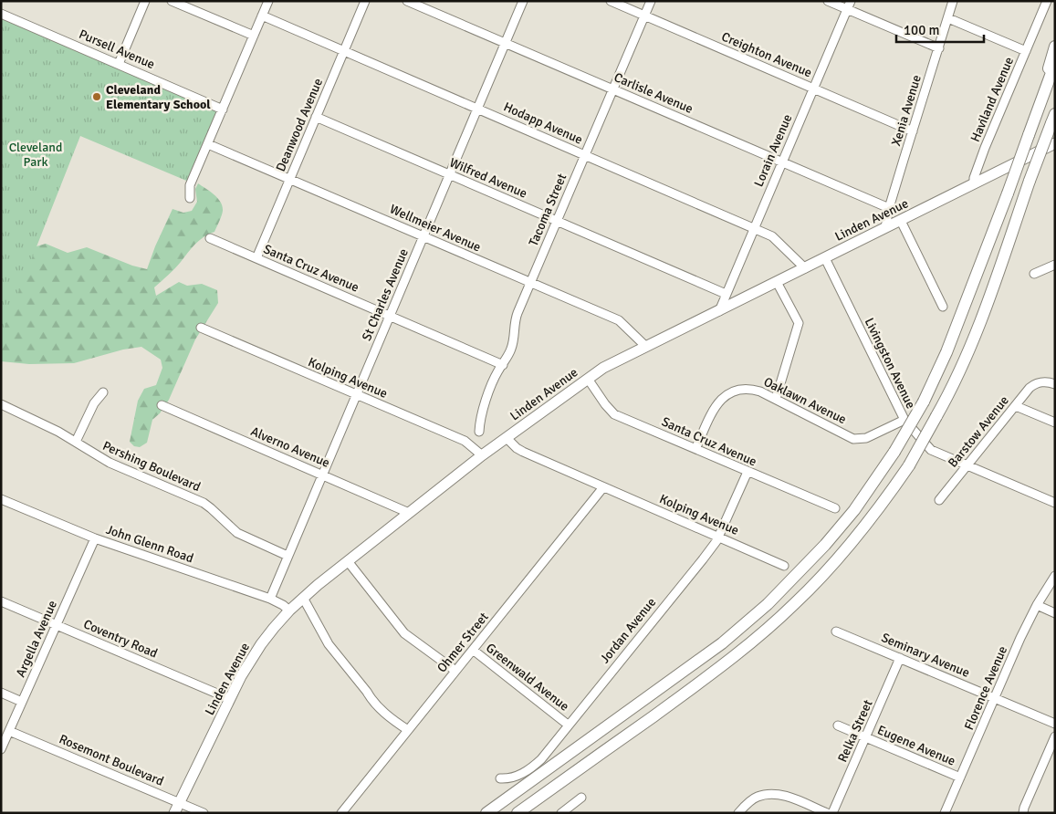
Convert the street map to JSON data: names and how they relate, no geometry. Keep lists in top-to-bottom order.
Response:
{
  "streets": {
    "main road": ["Linden Avenue"],
    "street": [
      "Pursell Avenue",
      "Creighton Avenue",
      "Carlisle Avenue",
      "Haviland Avenue",
      "Xenia Avenue",
      "Hodapp Avenue",
      "Deanwood Avenue",
      "Lorain Avenue",
      "Wilfred Avenue",
      "Tacoma Street",
      "Wellmeier Avenue",
      "Santa Cruz Avenue",
      "St Charles Avenue",
      "Livingston Avenue",
      "Kolping Avenue",
      "Oaklawn Avenue",
      "Barstow Avenue",
      "Alverno Avenue",
      "Pershing Boulevard",
      "John Glenn Road",
      "Jordan Avenue",
      "Argella Avenue",
      "Coventry Road",
      "Ohmer Street",
      "Seminary Avenue",
      "Greenwald Avenue",
      "Florence Avenue",
      "Relka Street",
      "Eugene Avenue",
      "Rosemont Boulevard"
    ]
  },
  "crossings": [
    ["Creighton Avenue", "Xenia Avenue"],
    ["Creighton Avenue", "Lorain Avenue"],
    ["Creighton Avenue", "Tacoma Street"],
    ["Carlisle Avenue", "Xenia Avenue"],
    ["Carlisle Avenue", "Lorain Avenue"],
    ["Carlisle Avenue", "Tacoma Street"],
    ["Carlisle Avenue", "St Charles Avenue"],
    ["Haviland Avenue", "Linden Avenue"],
    ["Xenia Avenue", "Linden Avenue"],
    ["Hodapp Avenue", "Deanwood Avenue"],
    ["Hodapp Avenue", "Lorain Avenue"],
    ["Hodapp Avenue", "Tacoma Street"],
    ["Hodapp Avenue", "Linden Avenue"],
    ["Hodapp Avenue", "St Charles Avenue"],
    ["Deanwood Avenue", "Wilfred Avenue"],
    ["Deanwood Avenue", "Wellmeier Avenue"],
    ["Deanwood Avenue", "Santa Cruz Avenue"],
    ["Lorain Avenue", "Wilfred Avenue"],
    ["Lorain Avenue", "Linden Avenue"],
    ["Wilfred Avenue", "Tacoma Street"],
    ["Wilfred Avenue", "St Charles Avenue"],
    ["Tacoma Street", "Wellmeier Avenue"],
    ["Tacoma Street", "Santa Cruz Avenue"],
    ["Linden Avenue", "Wellmeier Avenue"],
    ["Linden Avenue", "Santa Cruz Avenue"],
    ["Linden Avenue", "Livingston Avenue"],
    ["Linden Avenue", "Kolping Avenue"],
    ["Linden Avenue", "Alverno Avenue"],
    ["Linden Avenue", "John Glenn Road"],
    ["Linden Avenue", "Coventry Road"],
    ["Linden Avenue", "Rosemont Boulevard"],
    ["Wellmeier Avenue", "St Charles Avenue"],
    ["Santa Cruz Avenue", "St Charles Avenue"],
    ["Santa Cruz Avenue", "Oaklawn Avenue"],
    ["Santa Cruz Avenue", "Jordan Avenue"],
    ["St Charles Avenue", "Kolping Avenue"],
    ["St Charles Avenue", "Alverno Avenue"],
    ["St Charles Avenue", "Pershing Boulevard"],
    ["St Charles Avenue", "John Glenn Road"],
    ["Livingston Avenue", "Oaklawn Avenue"],
    ["Livingston Avenue", "Barstow Avenue"],
    ["Kolping Avenue", "Jordan Avenue"],
    ["Kolping Avenue", "Ohmer Street"],
    ["John Glenn Road", "Argella Avenue"],
    ["Jordan Avenue", "Greenwald Avenue"],
    ["Argella Avenue", "Coventry Road"],
    ["Argella Avenue", "Rosemont Boulevard"],
    ["Ohmer Street", "Greenwald Avenue"],
    ["Seminary Avenue", "Florence Avenue"],
    ["Seminary Avenue", "Relka Street"],
    ["Florence Avenue", "Eugene Avenue"],
    ["Relka Street", "Eugene Avenue"]
  ],
  "parks": ["Cleveland Park"],
  "places": ["Cleveland Elementary School"],
  "scale_bar": "100 m"
}
